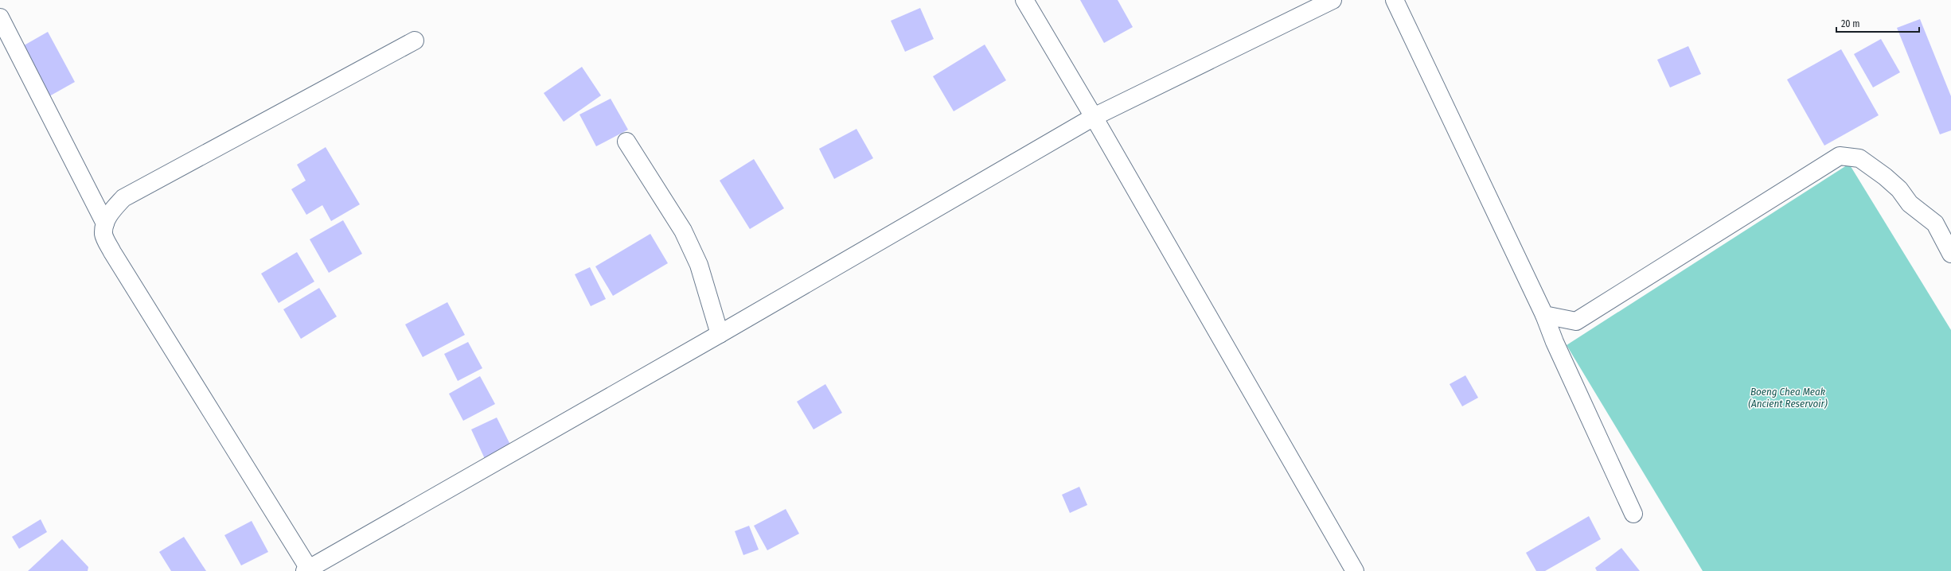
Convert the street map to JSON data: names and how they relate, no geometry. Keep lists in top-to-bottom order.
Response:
{
  "water": ["Boeng Chea Meak (Ancient Reservoir)"],
  "scale_bar": "20 m"
}
